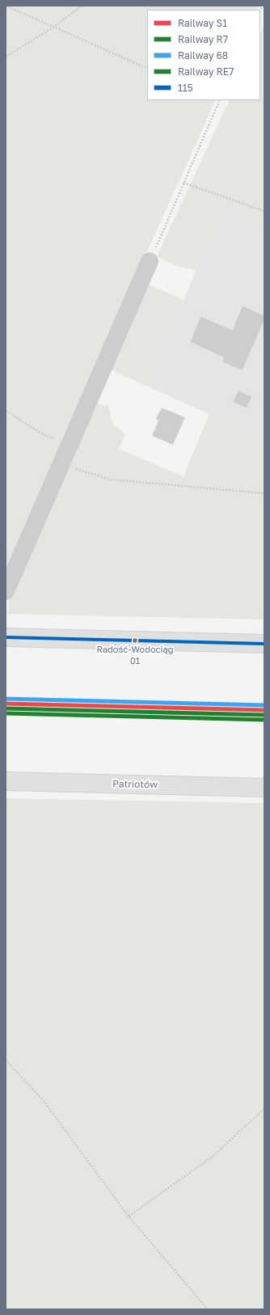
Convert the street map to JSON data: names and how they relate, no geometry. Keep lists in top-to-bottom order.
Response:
{
  "streets": {
    "main road": ["Patriotów"]
  },
  "places": ["Radość-Wodociąg 01"],
  "lines": [
    "transit line 115",
    "rail line 68",
    "rail line S1",
    "rail line R7",
    "rail line RE7"
  ],
  "legend": [
    "Railway S1",
    "Railway R7",
    "Railway 68",
    "Railway RE7",
    "115"
  ]
}
